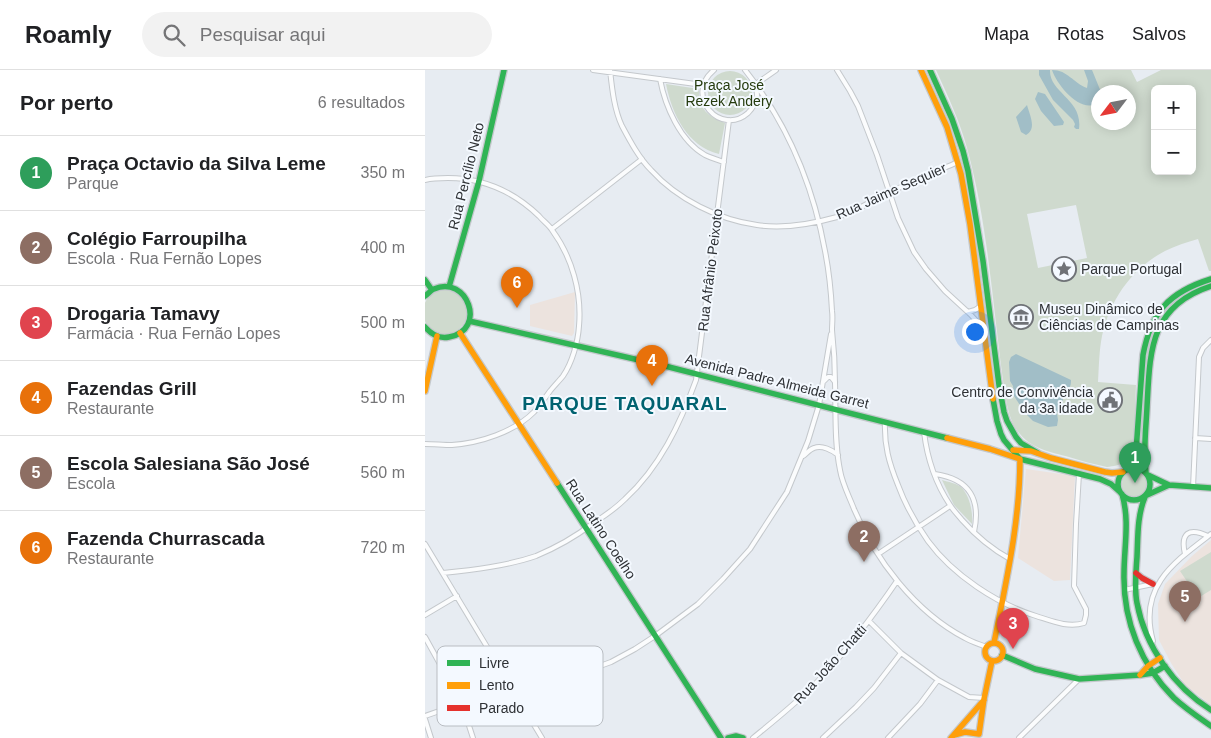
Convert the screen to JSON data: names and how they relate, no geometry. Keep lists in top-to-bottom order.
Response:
{
  "streets": {
    "main road": ["Rua Percílio Neto", "Avenida Padre Almeida Garret", "Rua Latino Coelho"],
    "street": ["Rua Jaime Sequier", "Rua Afrânio Peixoto", "Rua João Chatti"]
  },
  "crossings": [
    ["Rua Jaime Sequier", "Rua Afrânio Peixoto"],
    ["Rua Afrânio Peixoto", "Avenida Padre Almeida Garret"],
    ["Rua Afrânio Peixoto", "Rua Latino Coelho"]
  ],
  "districts": ["PARQUE TAQUARAL"],
  "parks": ["Praça José Rezek Andery"],
  "places": {
    "place": ["Parque Portugal"],
    "museum": ["Museu Dinâmico de Ciências de Campinas"],
    "public building": ["Centro de Convivência da 3a idade"]
  },
  "legend": ["Livre", "Lento", "Parado"],
  "north": "bottom left",
  "page": {
    "header": "Roamly",
    "search": "Pesquisar aqui",
    "nav": ["Mapa", "Rotas", "Salvos"],
    "heading": ["Por perto", "6 resultados"],
    "map_buttons": ["+", "−"],
    "list": [
      {
        "mark": "1",
        "name": "Praça Octavio da Silva Leme",
        "note": "Parque",
        "value": "350 m"
      },
      {
        "mark": "2",
        "name": "Colégio Farroupilha",
        "note": "Escola · Rua Fernão Lopes",
        "value": "400 m"
      },
      {
        "mark": "3",
        "name": "Drogaria Tamavy",
        "note": "Farmácia · Rua Fernão Lopes",
        "value": "500 m"
      },
      {
        "mark": "4",
        "name": "Fazendas Grill",
        "note": "Restaurante",
        "value": "510 m"
      },
      {
        "mark": "5",
        "name": "Escola Salesiana São José",
        "note": "Escola",
        "value": "560 m"
      },
      {
        "mark": "6",
        "name": "Fazenda Churrascada",
        "note": "Restaurante",
        "value": "720 m"
      }
    ],
    "pins": [
      "6",
      "4",
      "1",
      "2",
      "5",
      "3"
    ]
  }
}
